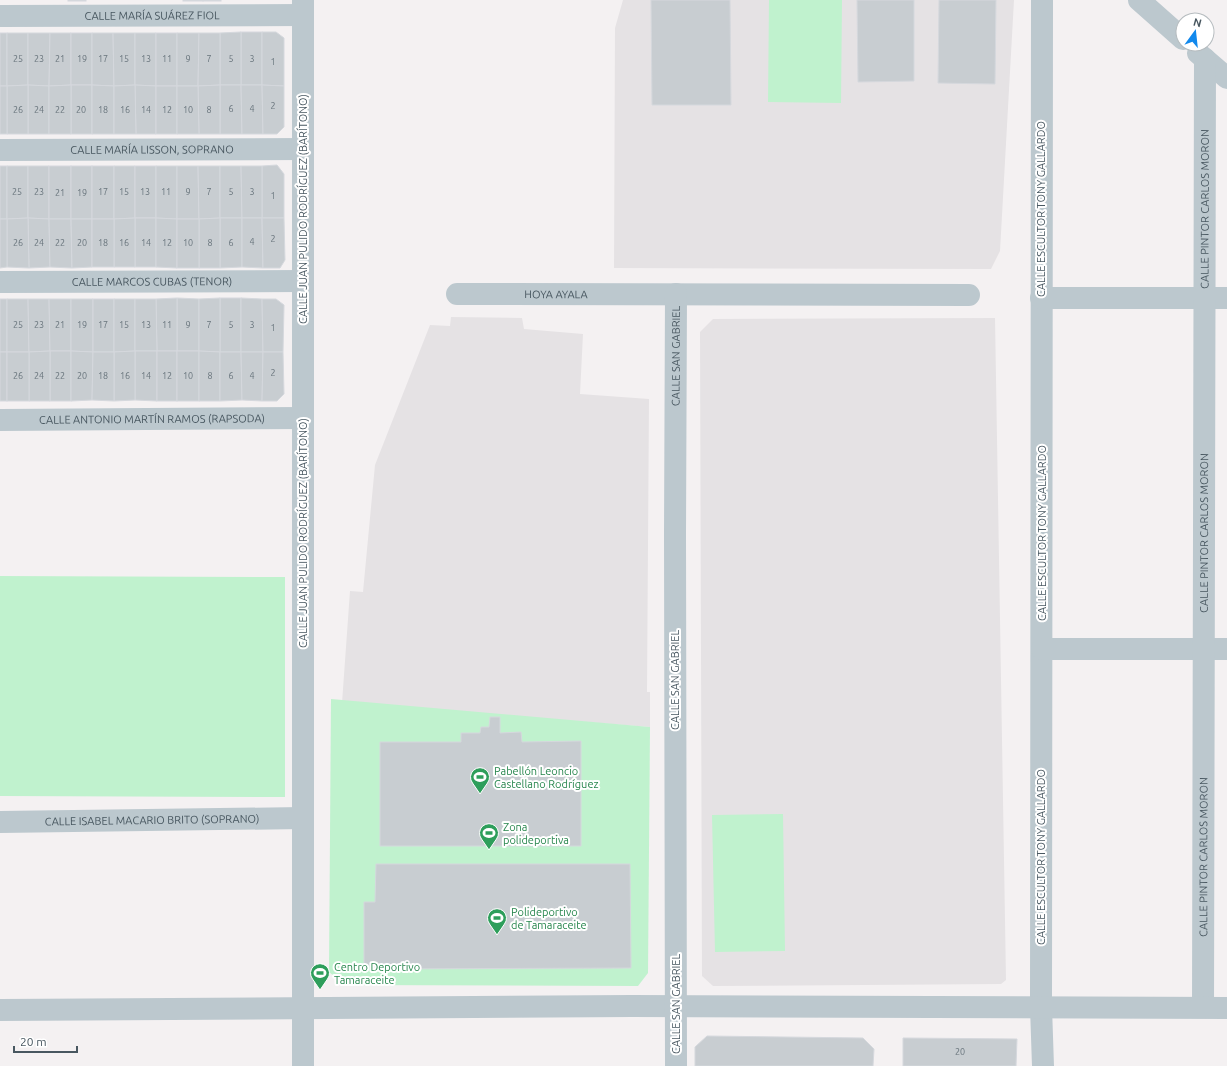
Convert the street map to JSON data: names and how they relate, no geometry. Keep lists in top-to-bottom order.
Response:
{
  "streets": {
    "street": [
      "CALLE MARÍA SUÁREZ FIOL",
      "CALLE MARÍA LISSON, SOPRANO",
      "CALLE JUAN PULIDO RODRÍGUEZ (BARÍTONO)",
      "CALLE ESCULTOR TONY GALLARDO",
      "CALLE PINTOR CARLOS MORON",
      "CALLE MARCOS CUBAS (TENOR)",
      "HOYA AYALA",
      "CALLE SAN GABRIEL",
      "CALLE ANTONIO MARTÍN RAMOS (RAPSODA)",
      "CALLE ISABEL MACARIO BRITO (SOPRANO)"
    ]
  },
  "crossings": [
    ["CALLE MARÍA SUÁREZ FIOL", "CALLE JUAN PULIDO RODRÍGUEZ (BARÍTONO)"],
    ["CALLE MARÍA LISSON, SOPRANO", "CALLE JUAN PULIDO RODRÍGUEZ (BARÍTONO)"],
    ["CALLE JUAN PULIDO RODRÍGUEZ (BARÍTONO)", "CALLE MARCOS CUBAS (TENOR)"],
    ["CALLE JUAN PULIDO RODRÍGUEZ (BARÍTONO)", "CALLE ANTONIO MARTÍN RAMOS (RAPSODA)"],
    ["CALLE JUAN PULIDO RODRÍGUEZ (BARÍTONO)", "CALLE ISABEL MACARIO BRITO (SOPRANO)"],
    ["HOYA AYALA", "CALLE SAN GABRIEL"]
  ],
  "places": {
    "sports": [
      "Pabellón Leoncio Castellano Rodríguez",
      "Zona polideportiva",
      "Polideportivo de Tamaraceite",
      "Centro Deportivo Tamaraceite"
    ]
  },
  "house_numbers": [
    "25",
    "23",
    "21",
    "19",
    "17",
    "15",
    "13",
    "11",
    "9",
    "7",
    "5",
    "3",
    "1",
    "2",
    "6",
    "4",
    "26",
    "24",
    "22",
    "20",
    "18",
    "16",
    "14",
    "12",
    "10",
    "8",
    "25",
    "23",
    "17",
    "15",
    "13",
    "11",
    "9",
    "7",
    "5",
    "3",
    "21",
    "19",
    "1",
    "2",
    "4",
    "26",
    "24",
    "22",
    "20",
    "18",
    "16",
    "14",
    "12",
    "10",
    "8",
    "6",
    "25",
    "23",
    "21",
    "19",
    "17",
    "15",
    "13",
    "11",
    "9",
    "7",
    "5",
    "3",
    "1",
    "2",
    "26",
    "24",
    "22",
    "20",
    "18",
    "16",
    "14",
    "12",
    "10",
    "8",
    "6",
    "4",
    "20"
  ],
  "scale_bar": "20 m",
  "north": "top"
}
